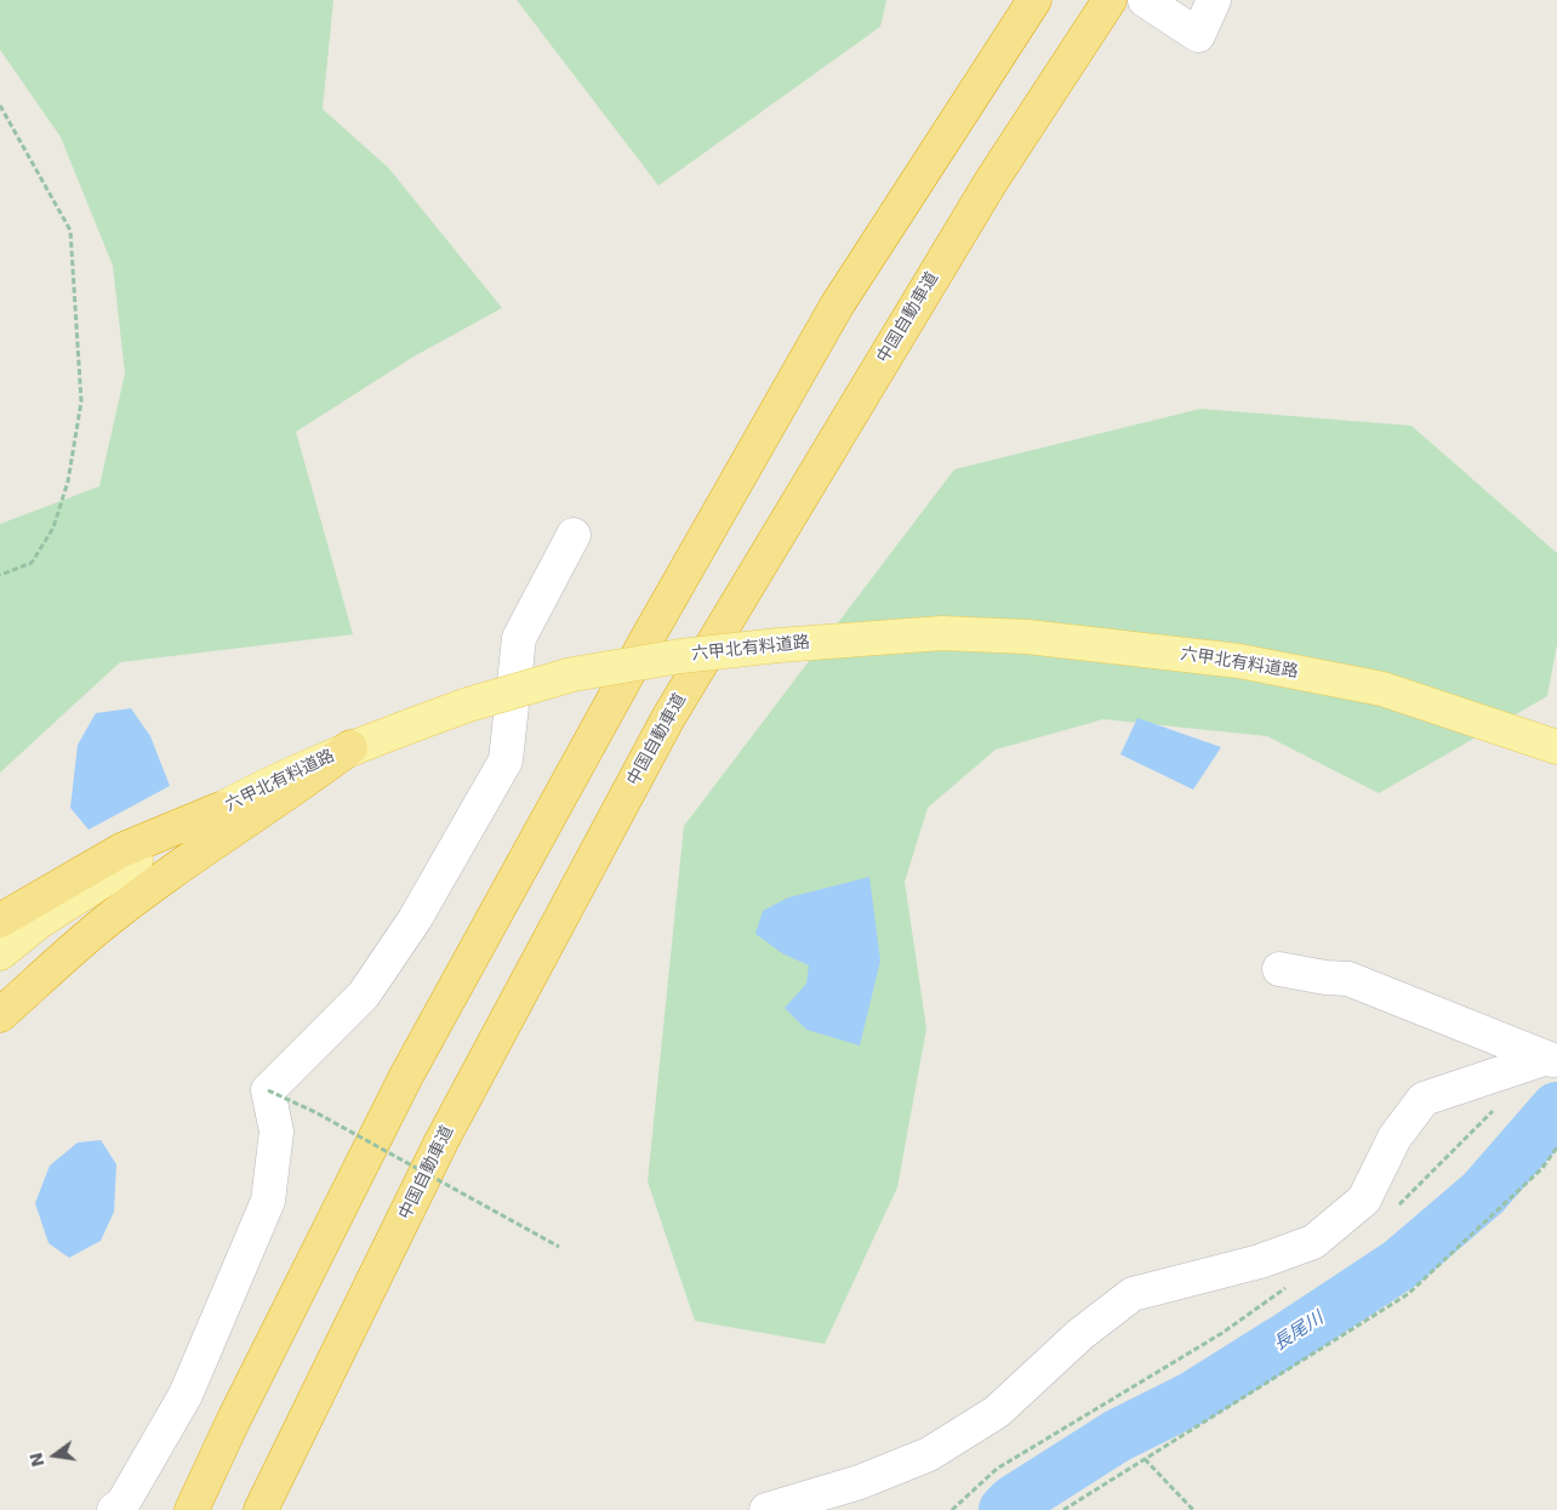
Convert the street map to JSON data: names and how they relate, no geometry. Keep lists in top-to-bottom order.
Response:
{
  "streets": {
    "highway": ["中国自動車道"],
    "main road": ["六甲北有料道路"]
  },
  "water": ["長尾川"],
  "north": "left"
}
